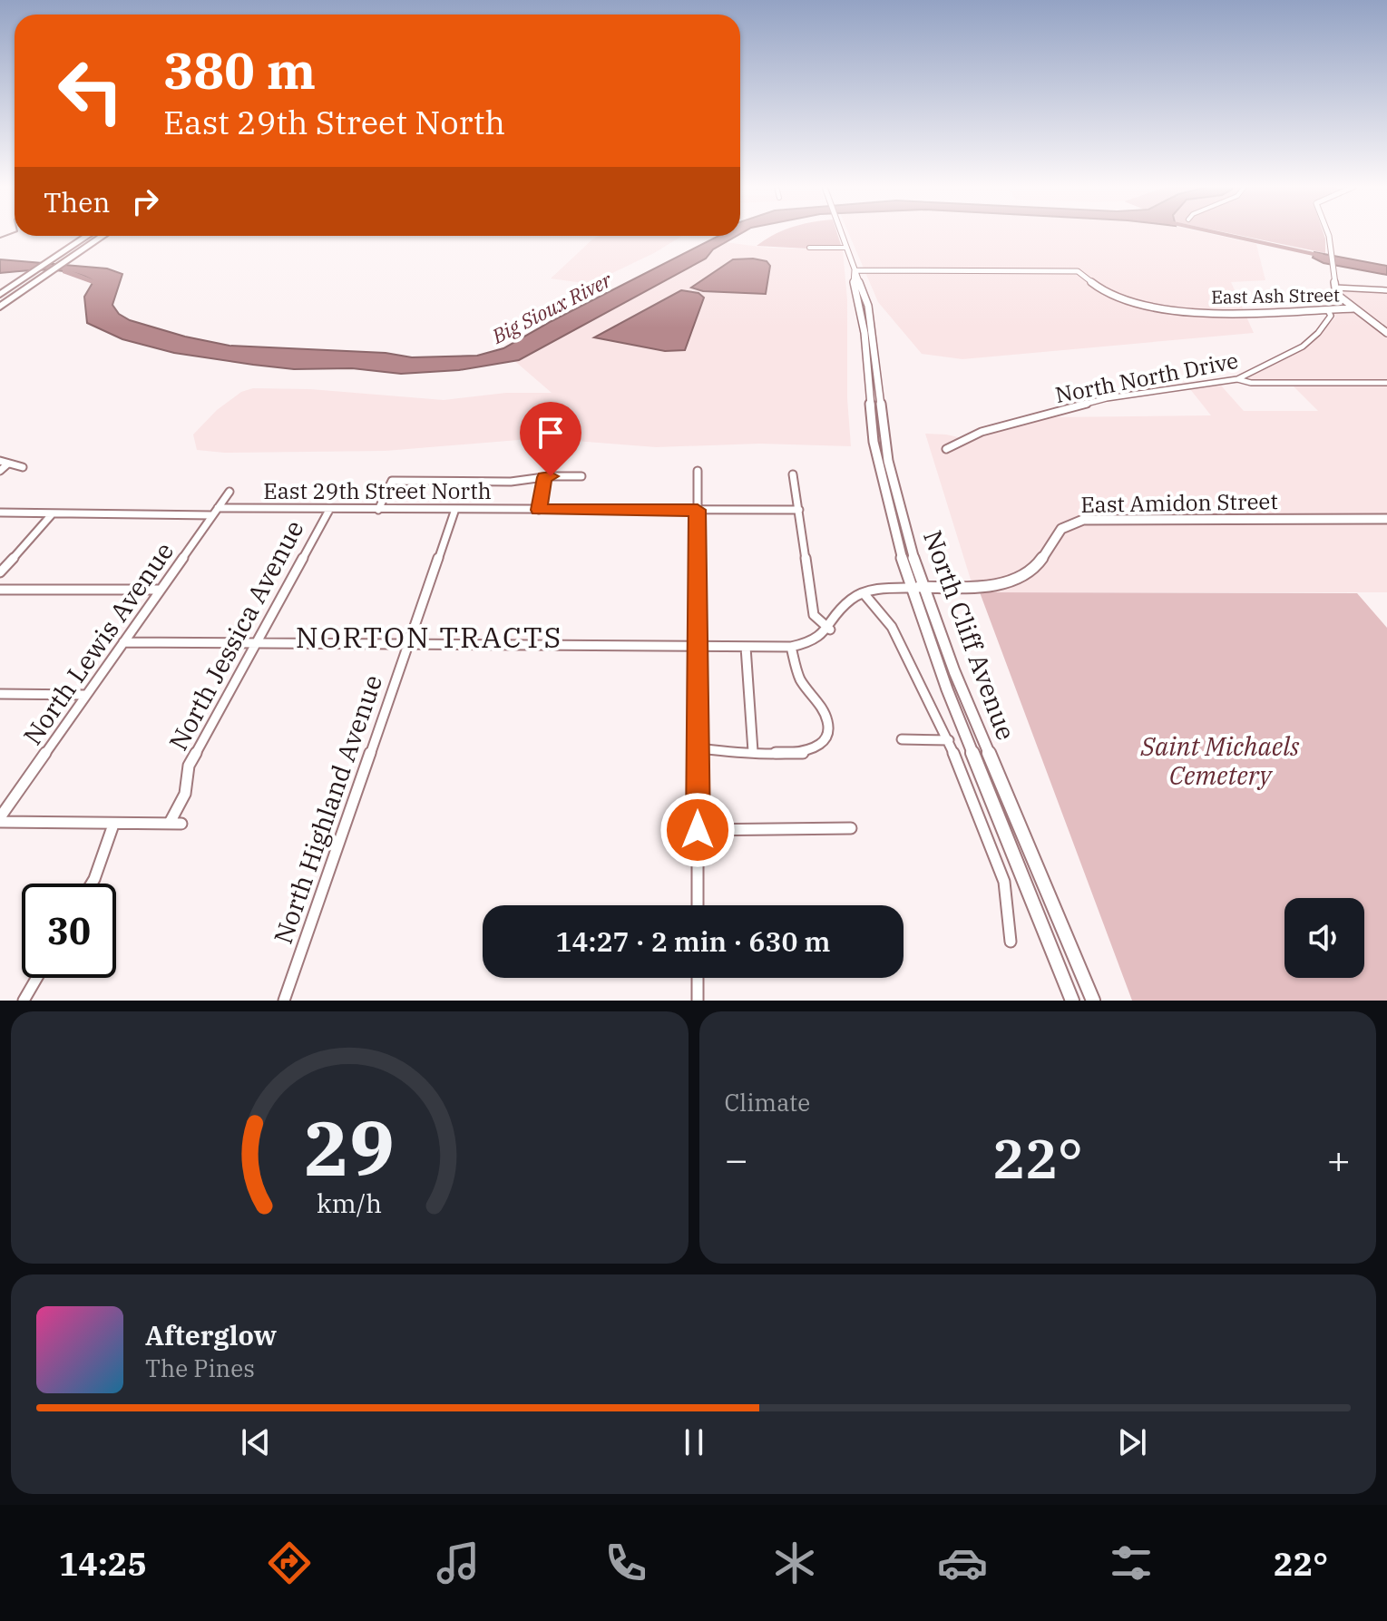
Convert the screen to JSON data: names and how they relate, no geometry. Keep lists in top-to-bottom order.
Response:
{
  "streets": {
    "main road": ["East Ash Street", "East Amidon Street", "North Cliff Avenue"],
    "street": [
      "North North Drive",
      "East 29th Street North",
      "North Jessica Avenue",
      "North Lewis Avenue",
      "North Highland Avenue"
    ]
  },
  "crossings": [
    ["East Ash Street", "North North Drive"],
    ["East Ash Street", "North Cliff Avenue"],
    ["East 29th Street North", "North Jessica Avenue"],
    ["East 29th Street North", "North Lewis Avenue"],
    ["East 29th Street North", "North Highland Avenue"],
    ["East Amidon Street", "North Cliff Avenue"]
  ],
  "districts": ["NORTON TRACTS"],
  "water": ["Big Sioux River"],
  "parks": ["Saint Michaels Cemetery"],
  "page": {
    "turn": ["380 m", "East 29th Street North"],
    "then": "Then",
    "limit": "30",
    "trip": "14:27 · 2 min · 630 m",
    "tile": "Climate",
    "heat": ["−", "22°", "+"],
    "song": ["Afterglow", "The Pines"],
    "tabs": ["14:25", "22°"],
    "gauge": ["29", "km/h"]
  }
}
